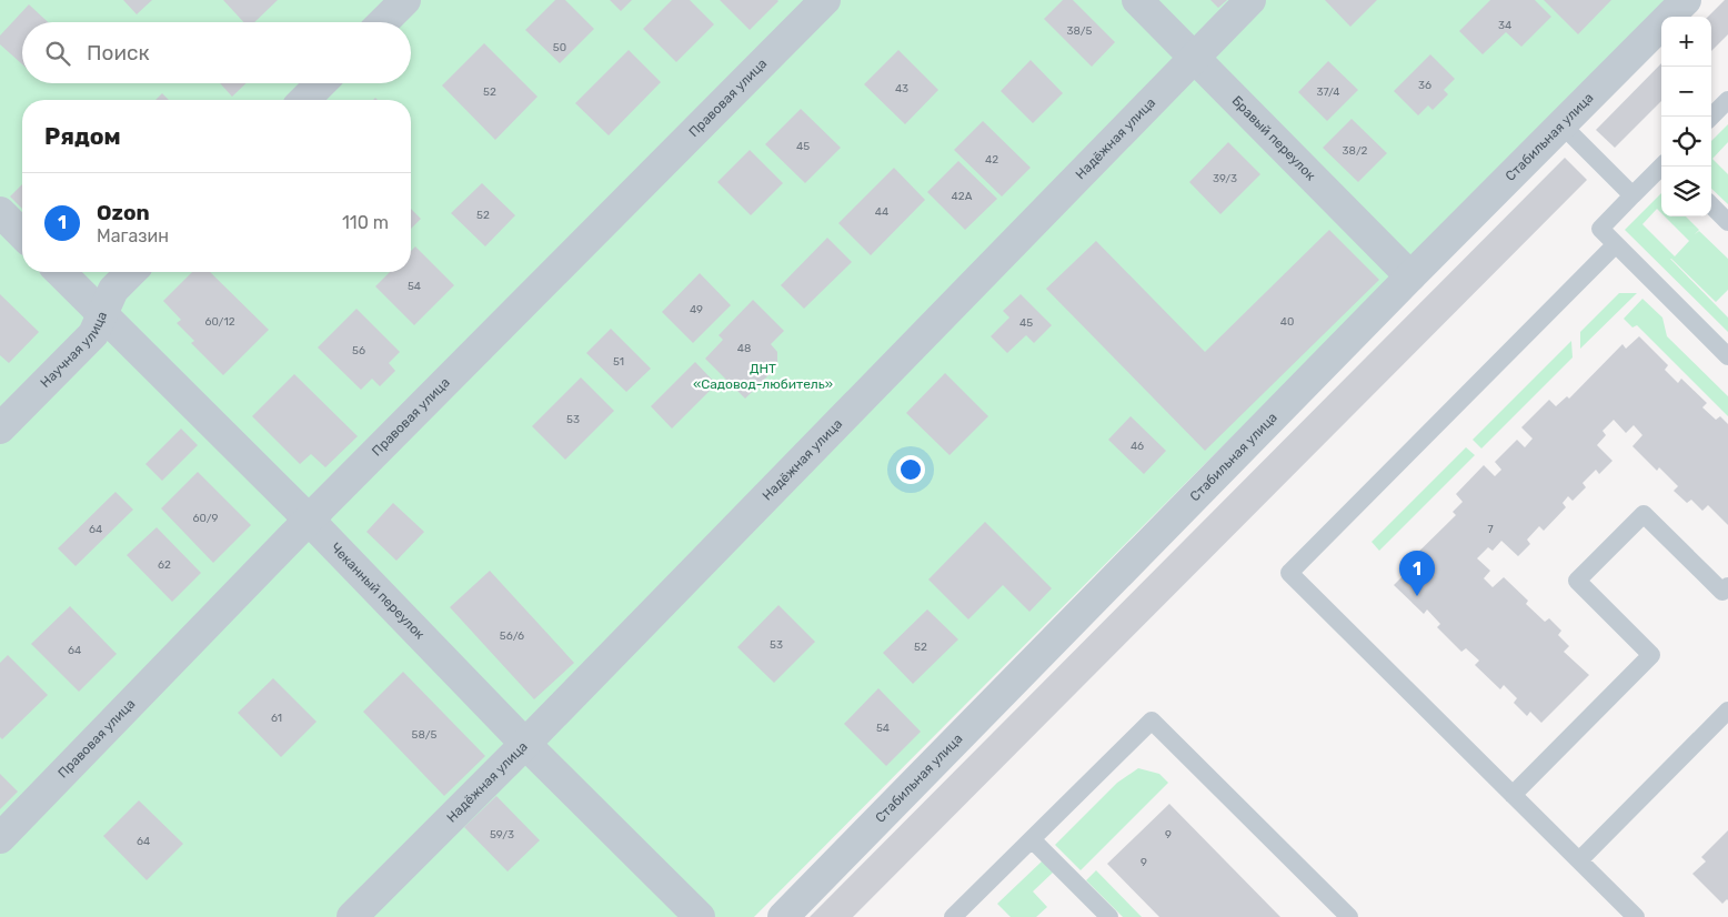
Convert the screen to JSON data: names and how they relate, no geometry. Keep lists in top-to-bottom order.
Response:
{
  "streets": {
    "street": [
      "Правовая улица",
      "Надёжная улица",
      "Стабильная улица",
      "Бравый переулок",
      "Научная улица",
      "Чеканный переулок"
    ]
  },
  "crossings": [
    ["Правовая улица", "Чеканный переулок"],
    ["Надёжная улица", "Бравый переулок"],
    ["Надёжная улица", "Чеканный переулок"],
    ["Стабильная улица", "Бравый переулок"],
    ["Научная улица", "Чеканный переулок"]
  ],
  "parks": ["ДНТ «Садовод-любитель»"],
  "house_numbers": [
    "34",
    "38/5",
    "50",
    "36",
    "43",
    "52",
    "37/4",
    "45",
    "38/2",
    "42",
    "39/3",
    "42А",
    "44",
    "52",
    "54",
    "49",
    "60/12",
    "40",
    "45",
    "48",
    "56",
    "51",
    "53",
    "46",
    "60/9",
    "64",
    "7",
    "62",
    "56/6",
    "53",
    "52",
    "64",
    "61",
    "54",
    "58/5",
    "59/3",
    "9",
    "64",
    "9"
  ],
  "page": {
    "map_buttons": ["+", "−"],
    "search": "Поиск",
    "heading": "Рядом",
    "list": [
      {
        "mark": "1",
        "name": "Ozon",
        "note": "Магазин",
        "value": "110 m"
      }
    ],
    "pins": "1"
  }
}
